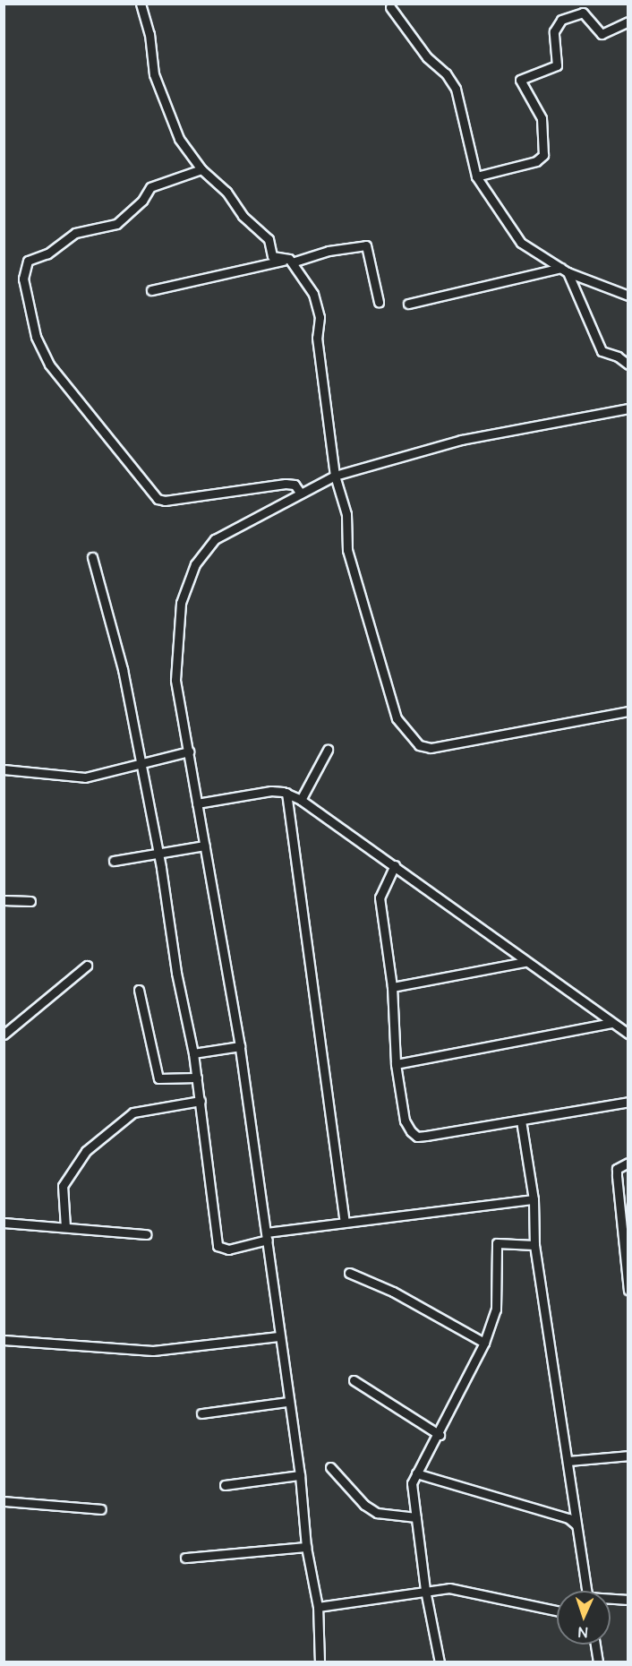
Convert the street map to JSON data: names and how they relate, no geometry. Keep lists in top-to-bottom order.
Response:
{
  "north": "bottom"
}
